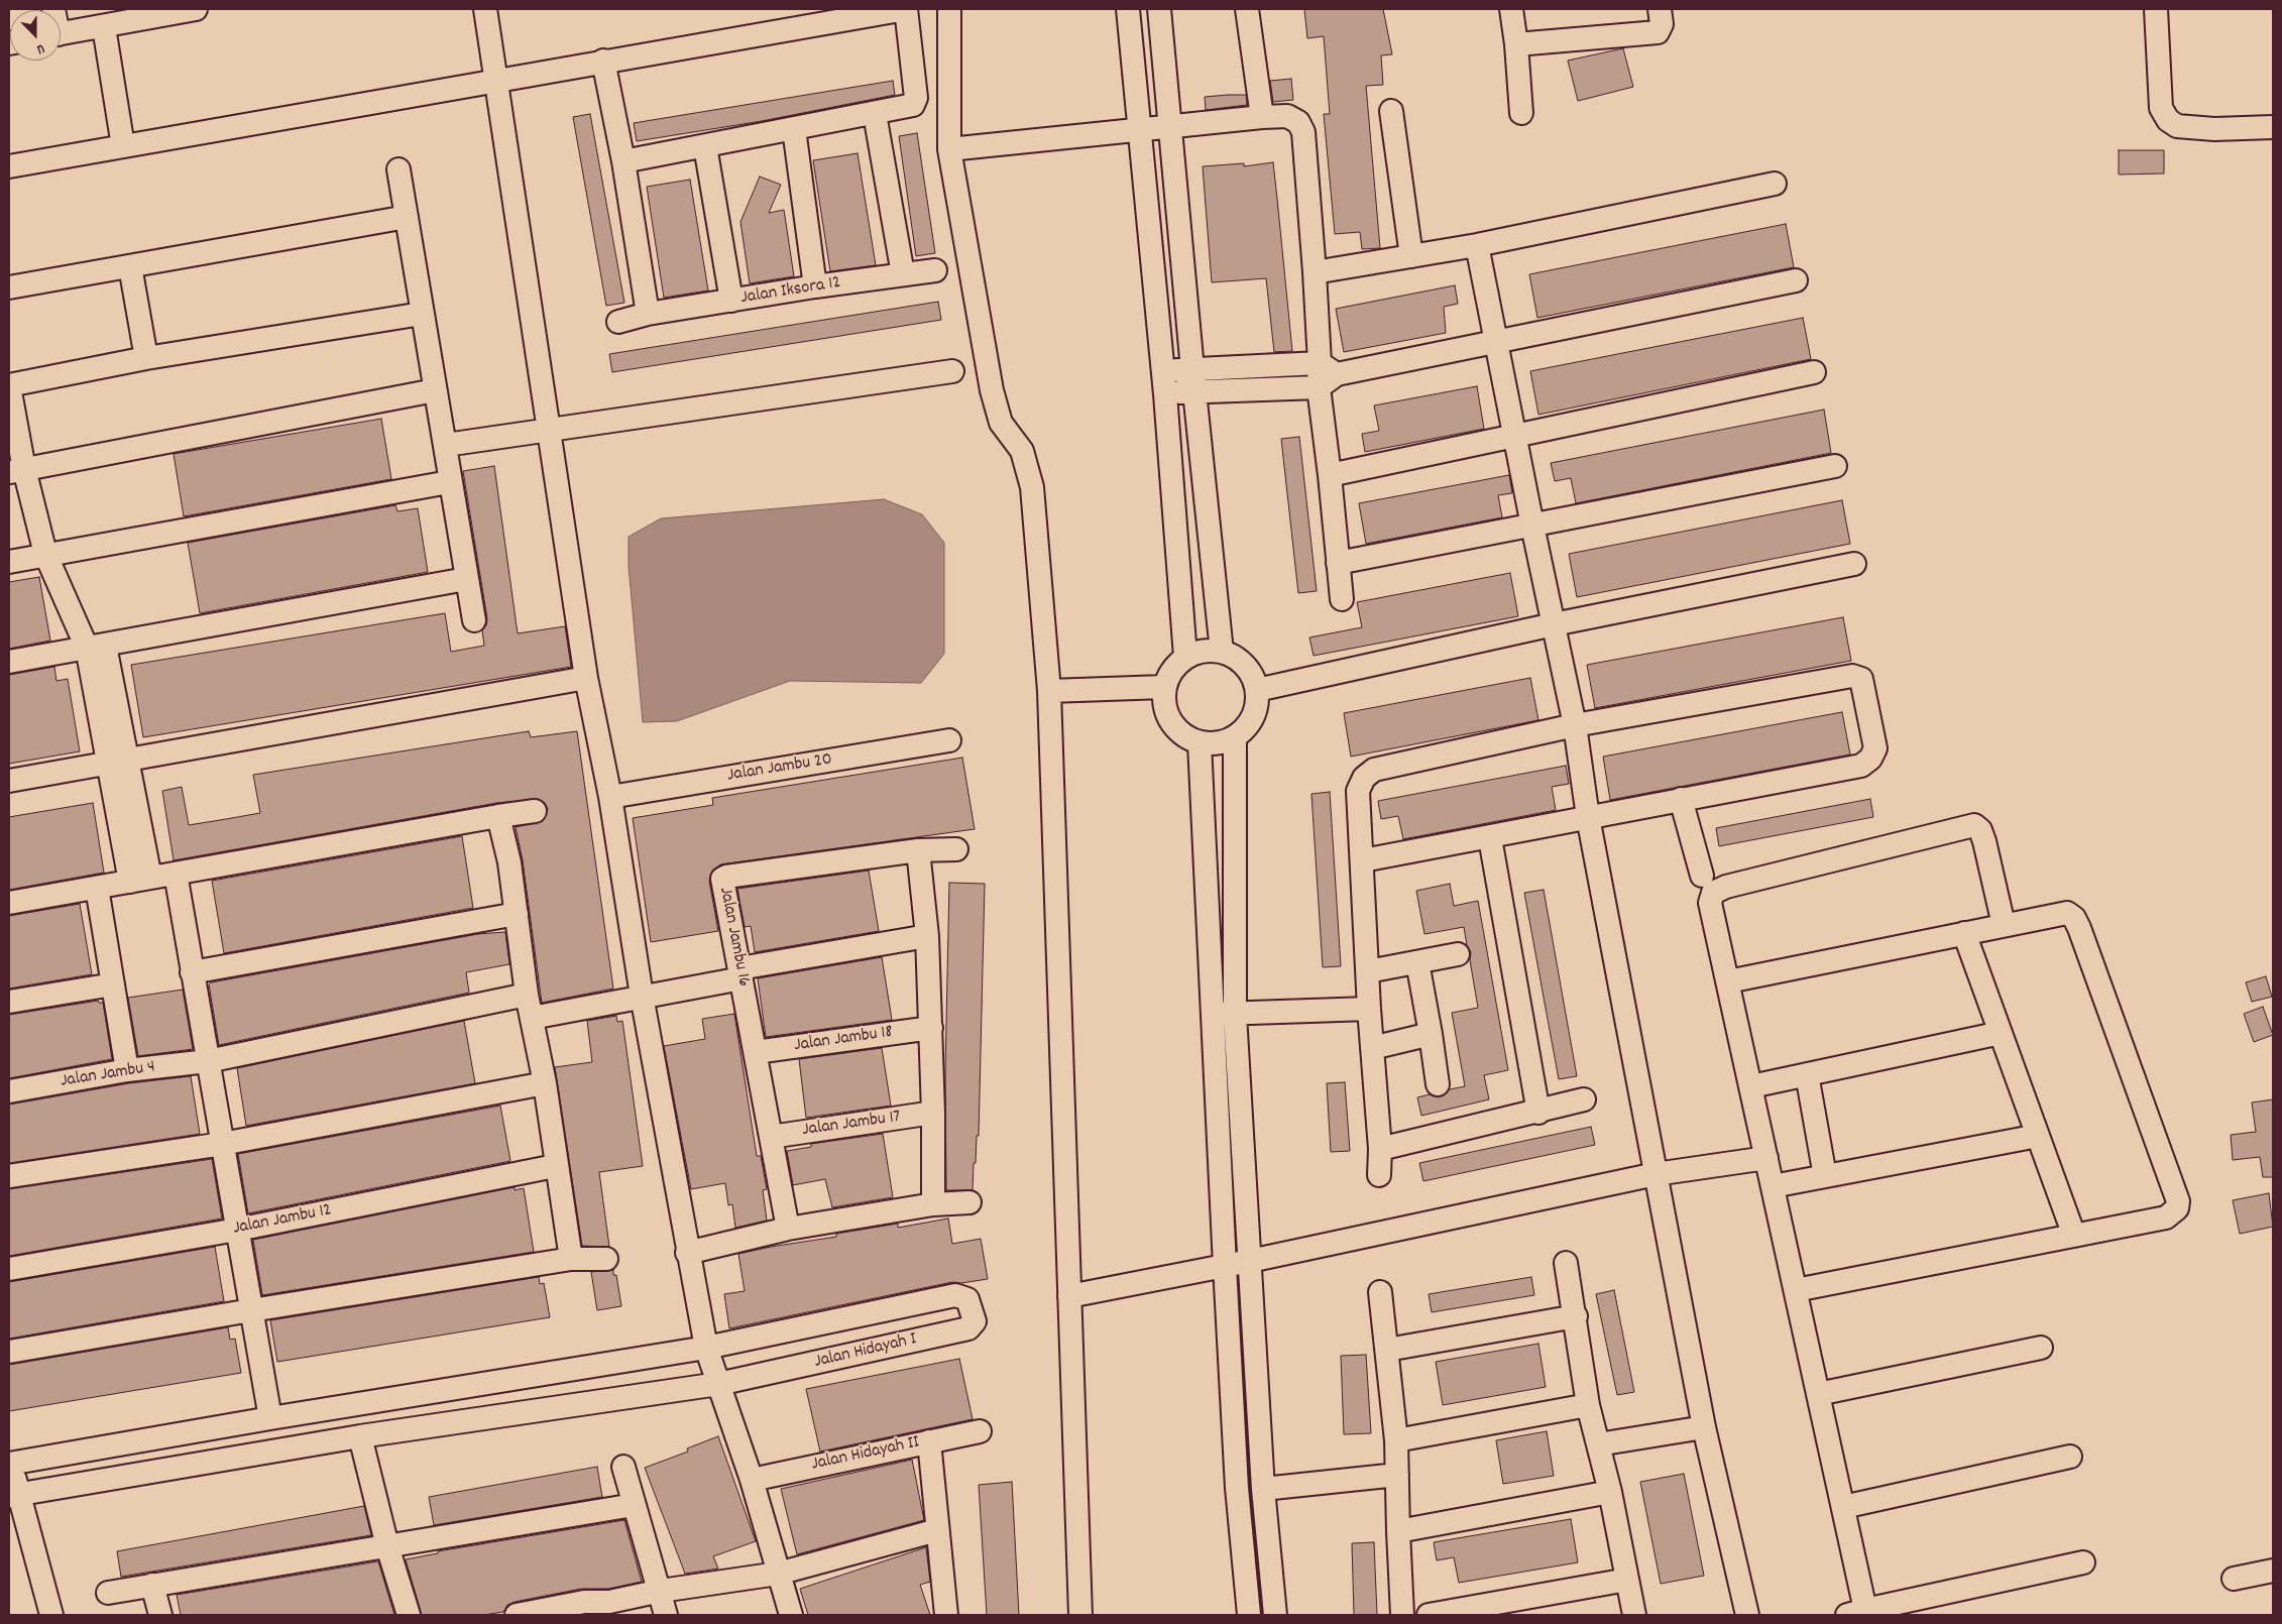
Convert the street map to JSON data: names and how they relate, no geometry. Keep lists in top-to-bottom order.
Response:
{
  "streets": {
    "street": [
      "Jalan Iksora 12",
      "Jalan Jambu 20",
      "Jalan Jambu 16",
      "Jalan Jambu 18",
      "Jalan Jambu 4",
      "Jalan Jambu 17",
      "Jalan Jambu 12",
      "Jalan Hidayah I",
      "Jalan Hidayah II"
    ]
  },
  "crossings": [
    ["Jalan Jambu 16", "Jalan Jambu 18"],
    ["Jalan Jambu 16", "Jalan Jambu 17"]
  ],
  "north": "bottom"
}
